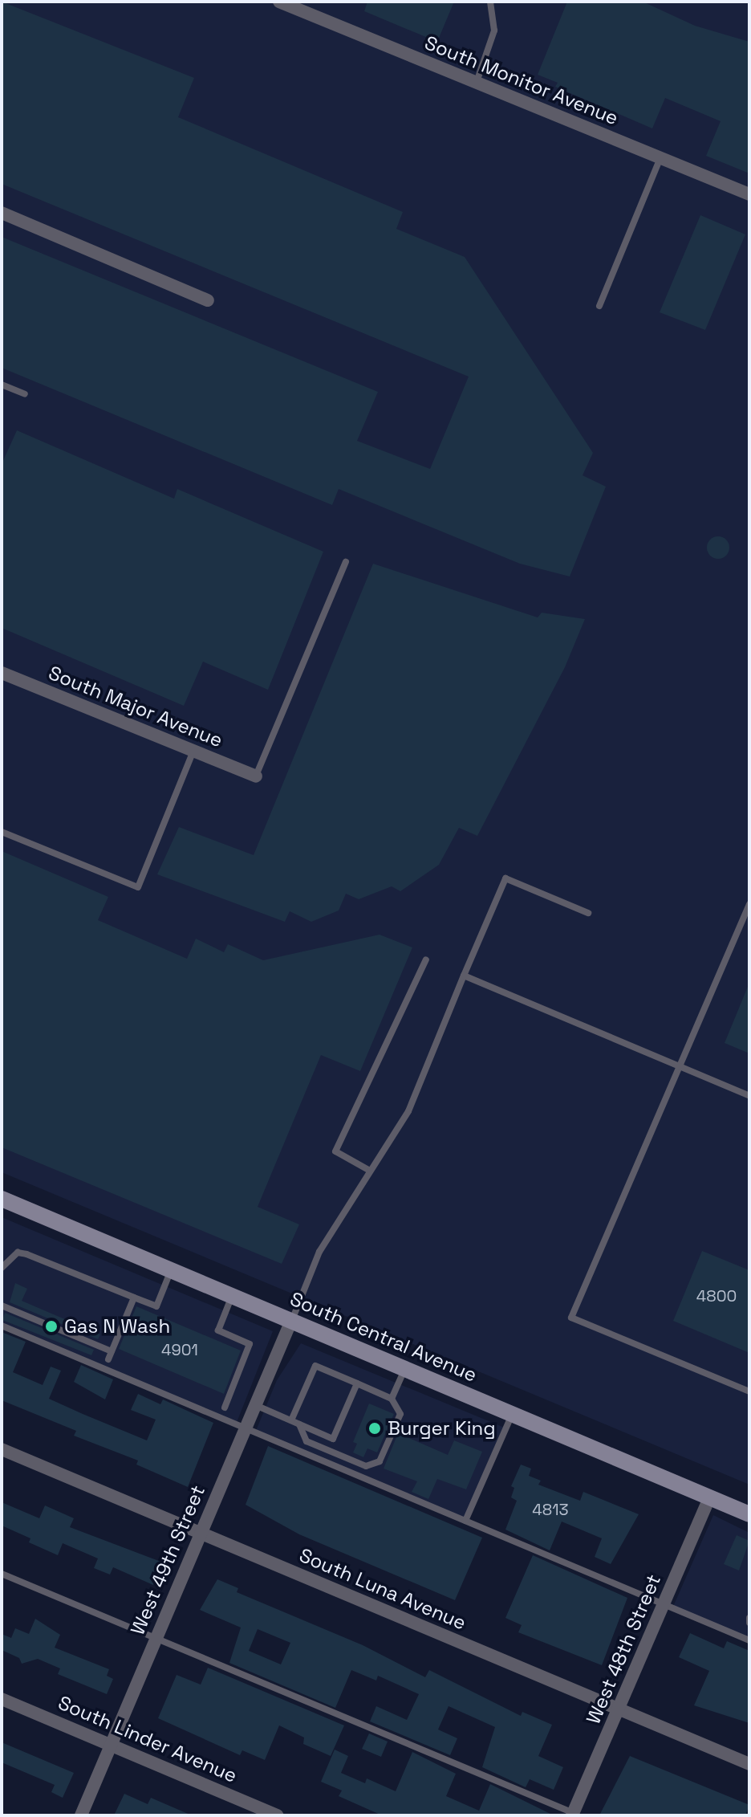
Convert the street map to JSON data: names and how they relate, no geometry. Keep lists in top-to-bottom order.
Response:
{
  "streets": {
    "main road": ["South Central Avenue"],
    "street": [
      "South Monitor Avenue",
      "South Major Avenue",
      "West 49th Street",
      "South Luna Avenue",
      "West 48th Street",
      "South Linder Avenue"
    ]
  },
  "crossings": [
    ["South Central Avenue", "West 49th Street"],
    ["South Central Avenue", "West 48th Street"],
    ["West 49th Street", "South Luna Avenue"],
    ["West 49th Street", "South Linder Avenue"],
    ["South Luna Avenue", "West 48th Street"]
  ],
  "places": ["Gas N Wash", "Burger King"],
  "house_numbers": ["4800", "4901", "4813"]
}
